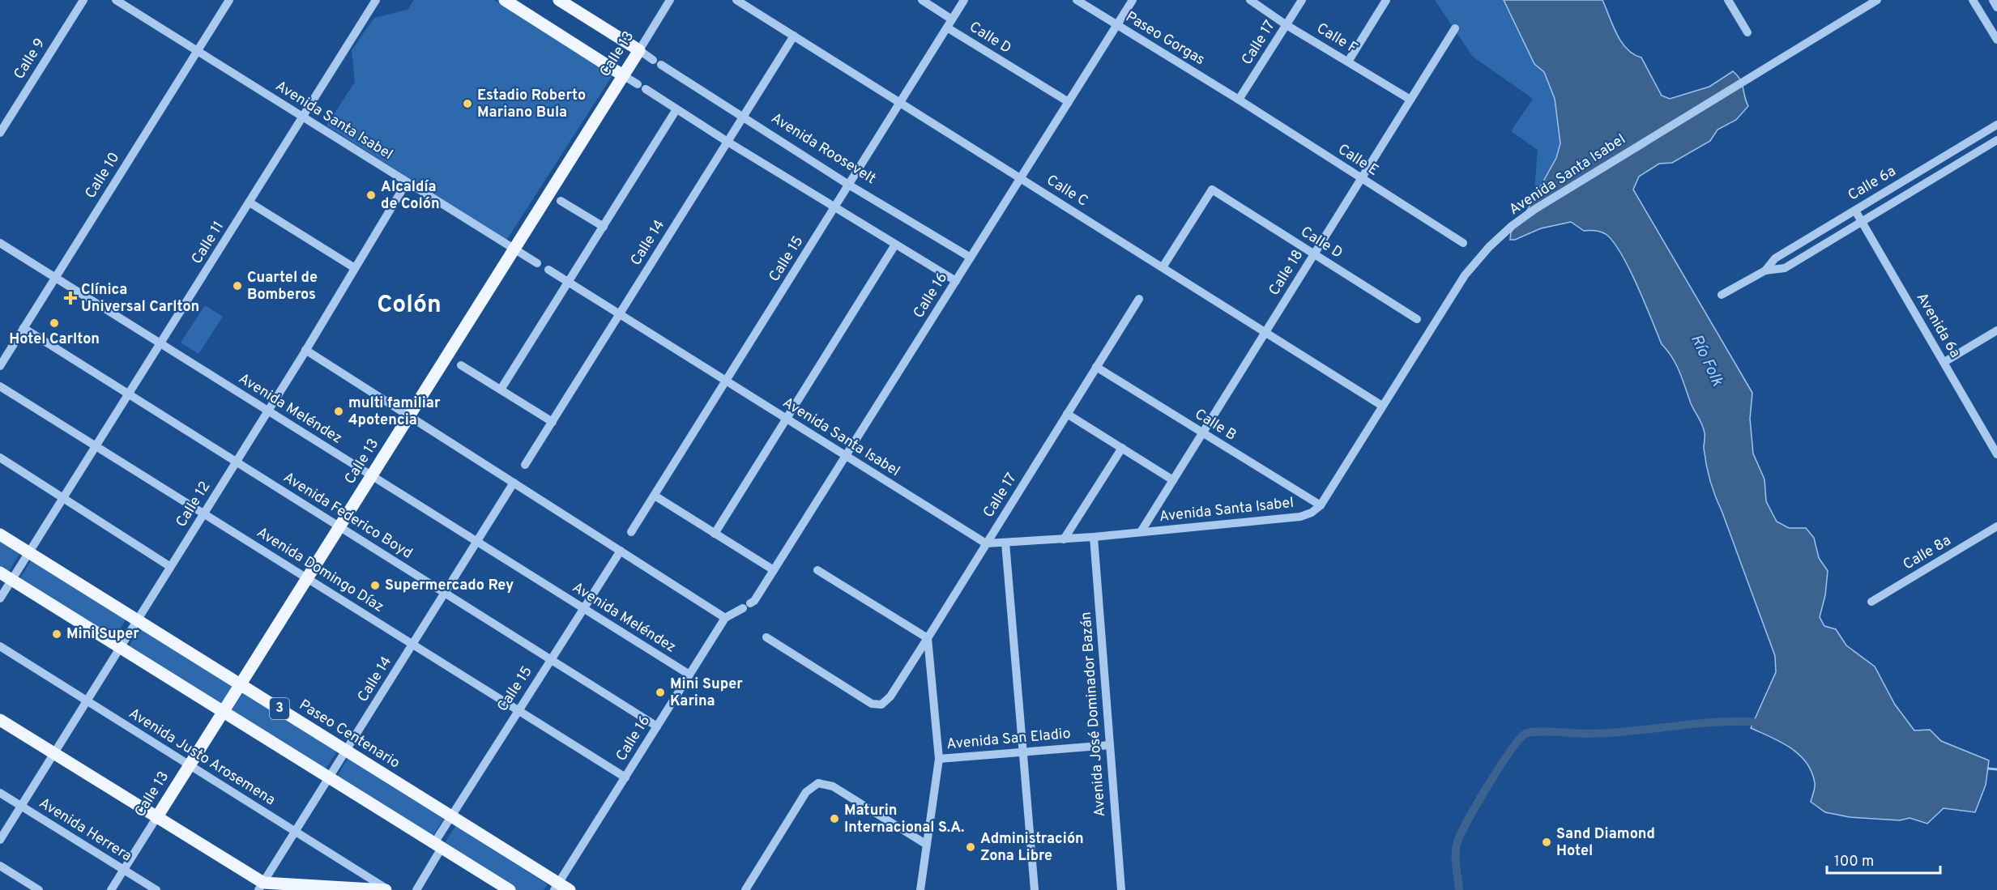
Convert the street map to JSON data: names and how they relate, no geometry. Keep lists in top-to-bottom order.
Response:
{
  "streets": {
    "main road": [
      "Calle 13",
      "Avenida Roosevelt",
      "3",
      "Paseo Centenario"
    ],
    "street": [
      "Calle D",
      "Paseo Gorgas",
      "Calle F",
      "Calle 17",
      "Calle 9",
      "Avenida Santa Isabel",
      "Calle E",
      "Calle 10",
      "Calle 6a",
      "Calle C",
      "Calle 11",
      "Calle 14",
      "Calle 15",
      "Calle 18",
      "Calle 16",
      "Avenida 6a",
      "Avenida Meléndez",
      "Calle B",
      "Calle 12",
      "Avenida Federico Boyd",
      "Calle 8a",
      "Avenida Domingo Díaz",
      "Avenida José Dominador Bazán",
      "Avenida San Eladio",
      "Avenida Justo Arosemena",
      "Avenida Herrera"
    ]
  },
  "crossings": [
    ["Calle D", "Calle C"],
    ["Calle D", "Calle 15"],
    ["Calle D", "Calle 18"],
    ["Calle D", "Calle 16"],
    ["Paseo Gorgas", "Calle 17"],
    ["Paseo Gorgas", "Calle E"],
    ["Paseo Gorgas", "Calle 16"],
    ["Calle F", "Calle 17"],
    ["Calle F", "Calle 18"],
    ["Calle 17", "Avenida Santa Isabel"],
    ["Calle 17", "Calle E"],
    ["Calle 17", "Calle B"],
    ["Calle 13", "Avenida Santa Isabel"],
    ["Calle 13", "Avenida Roosevelt"],
    ["Calle 13", "Avenida Meléndez"],
    ["Calle 13", "Avenida Federico Boyd"],
    ["Calle 13", "Avenida Domingo Díaz"],
    ["Calle 13", "3"],
    ["Calle 13", "Paseo Centenario"],
    ["Calle 13", "Avenida Justo Arosemena"],
    ["Calle 13", "Avenida Herrera"],
    ["Avenida Santa Isabel", "Calle 10"],
    ["Avenida Santa Isabel", "Calle C"],
    ["Avenida Santa Isabel", "Calle 11"],
    ["Avenida Santa Isabel", "Calle 14"],
    ["Avenida Santa Isabel", "Calle 15"],
    ["Avenida Santa Isabel", "Calle 18"],
    ["Avenida Santa Isabel", "Calle 16"],
    ["Avenida Santa Isabel", "Calle B"],
    ["Avenida Santa Isabel", "Calle 12"],
    ["Avenida Santa Isabel", "Avenida José Dominador Bazán"],
    ["Avenida Roosevelt", "Calle 14"],
    ["Avenida Roosevelt", "Calle 15"],
    ["Avenida Roosevelt", "Calle 16"],
    ["Calle E", "Calle 18"],
    ["Calle 10", "Avenida Meléndez"],
    ["Calle 10", "Avenida Federico Boyd"],
    ["Calle 6a", "Avenida 6a"],
    ["Calle C", "Calle 14"],
    ["Calle C", "Calle 15"],
    ["Calle C", "Calle 18"],
    ["Calle C", "Calle 16"],
    ["Calle 11", "Avenida Meléndez"],
    ["Calle 11", "Avenida Federico Boyd"],
    ["Calle 11", "Avenida Domingo Díaz"],
    ["Calle 11", "3"],
    ["Calle 11", "Paseo Centenario"],
    ["Calle 14", "Avenida Meléndez"],
    ["Calle 14", "Avenida Federico Boyd"],
    ["Calle 14", "Avenida Domingo Díaz"],
    ["Calle 14", "3"],
    ["Calle 14", "Paseo Centenario"],
    ["Calle 14", "Avenida Justo Arosemena"],
    ["Calle 15", "Avenida Meléndez"],
    ["Calle 15", "Avenida Federico Boyd"],
    ["Calle 15", "Avenida Domingo Díaz"],
    ["Calle 15", "3"],
    ["Calle 15", "Paseo Centenario"],
    ["Calle 18", "Calle B"],
    ["Calle 16", "Avenida Meléndez"],
    ["Calle 16", "Avenida Federico Boyd"],
    ["Calle 16", "Avenida Domingo Díaz"],
    ["Calle 16", "3"],
    ["Calle 16", "Paseo Centenario"],
    ["Avenida Meléndez", "Calle 12"],
    ["Calle 12", "Avenida Federico Boyd"],
    ["Calle 12", "Avenida Domingo Díaz"],
    ["Calle 12", "3"],
    ["Calle 12", "Paseo Centenario"],
    ["Calle 12", "Avenida Justo Arosemena"],
    ["Calle 12", "Avenida Herrera"],
    ["3", "Paseo Centenario"],
    ["Avenida José Dominador Bazán", "Avenida San Eladio"]
  ],
  "districts": ["Colón"],
  "water": ["Río Folk"],
  "places": {
    "other": [
      "Estadio Roberto Mariano Bula",
      "Alcaldía de Colón",
      "Cuartel de Bomberos",
      "Hotel Carlton",
      "multi familiar 4potencia",
      "Supermercado Rey",
      "Mini Super",
      "Mini Super Karina",
      "Maturin Internacional S.A.",
      "Sand Diamond Hotel",
      "Administración Zona Libre"
    ],
    "health": ["Clínica Universal Carlton"]
  },
  "scale_bar": "100 m"
}
